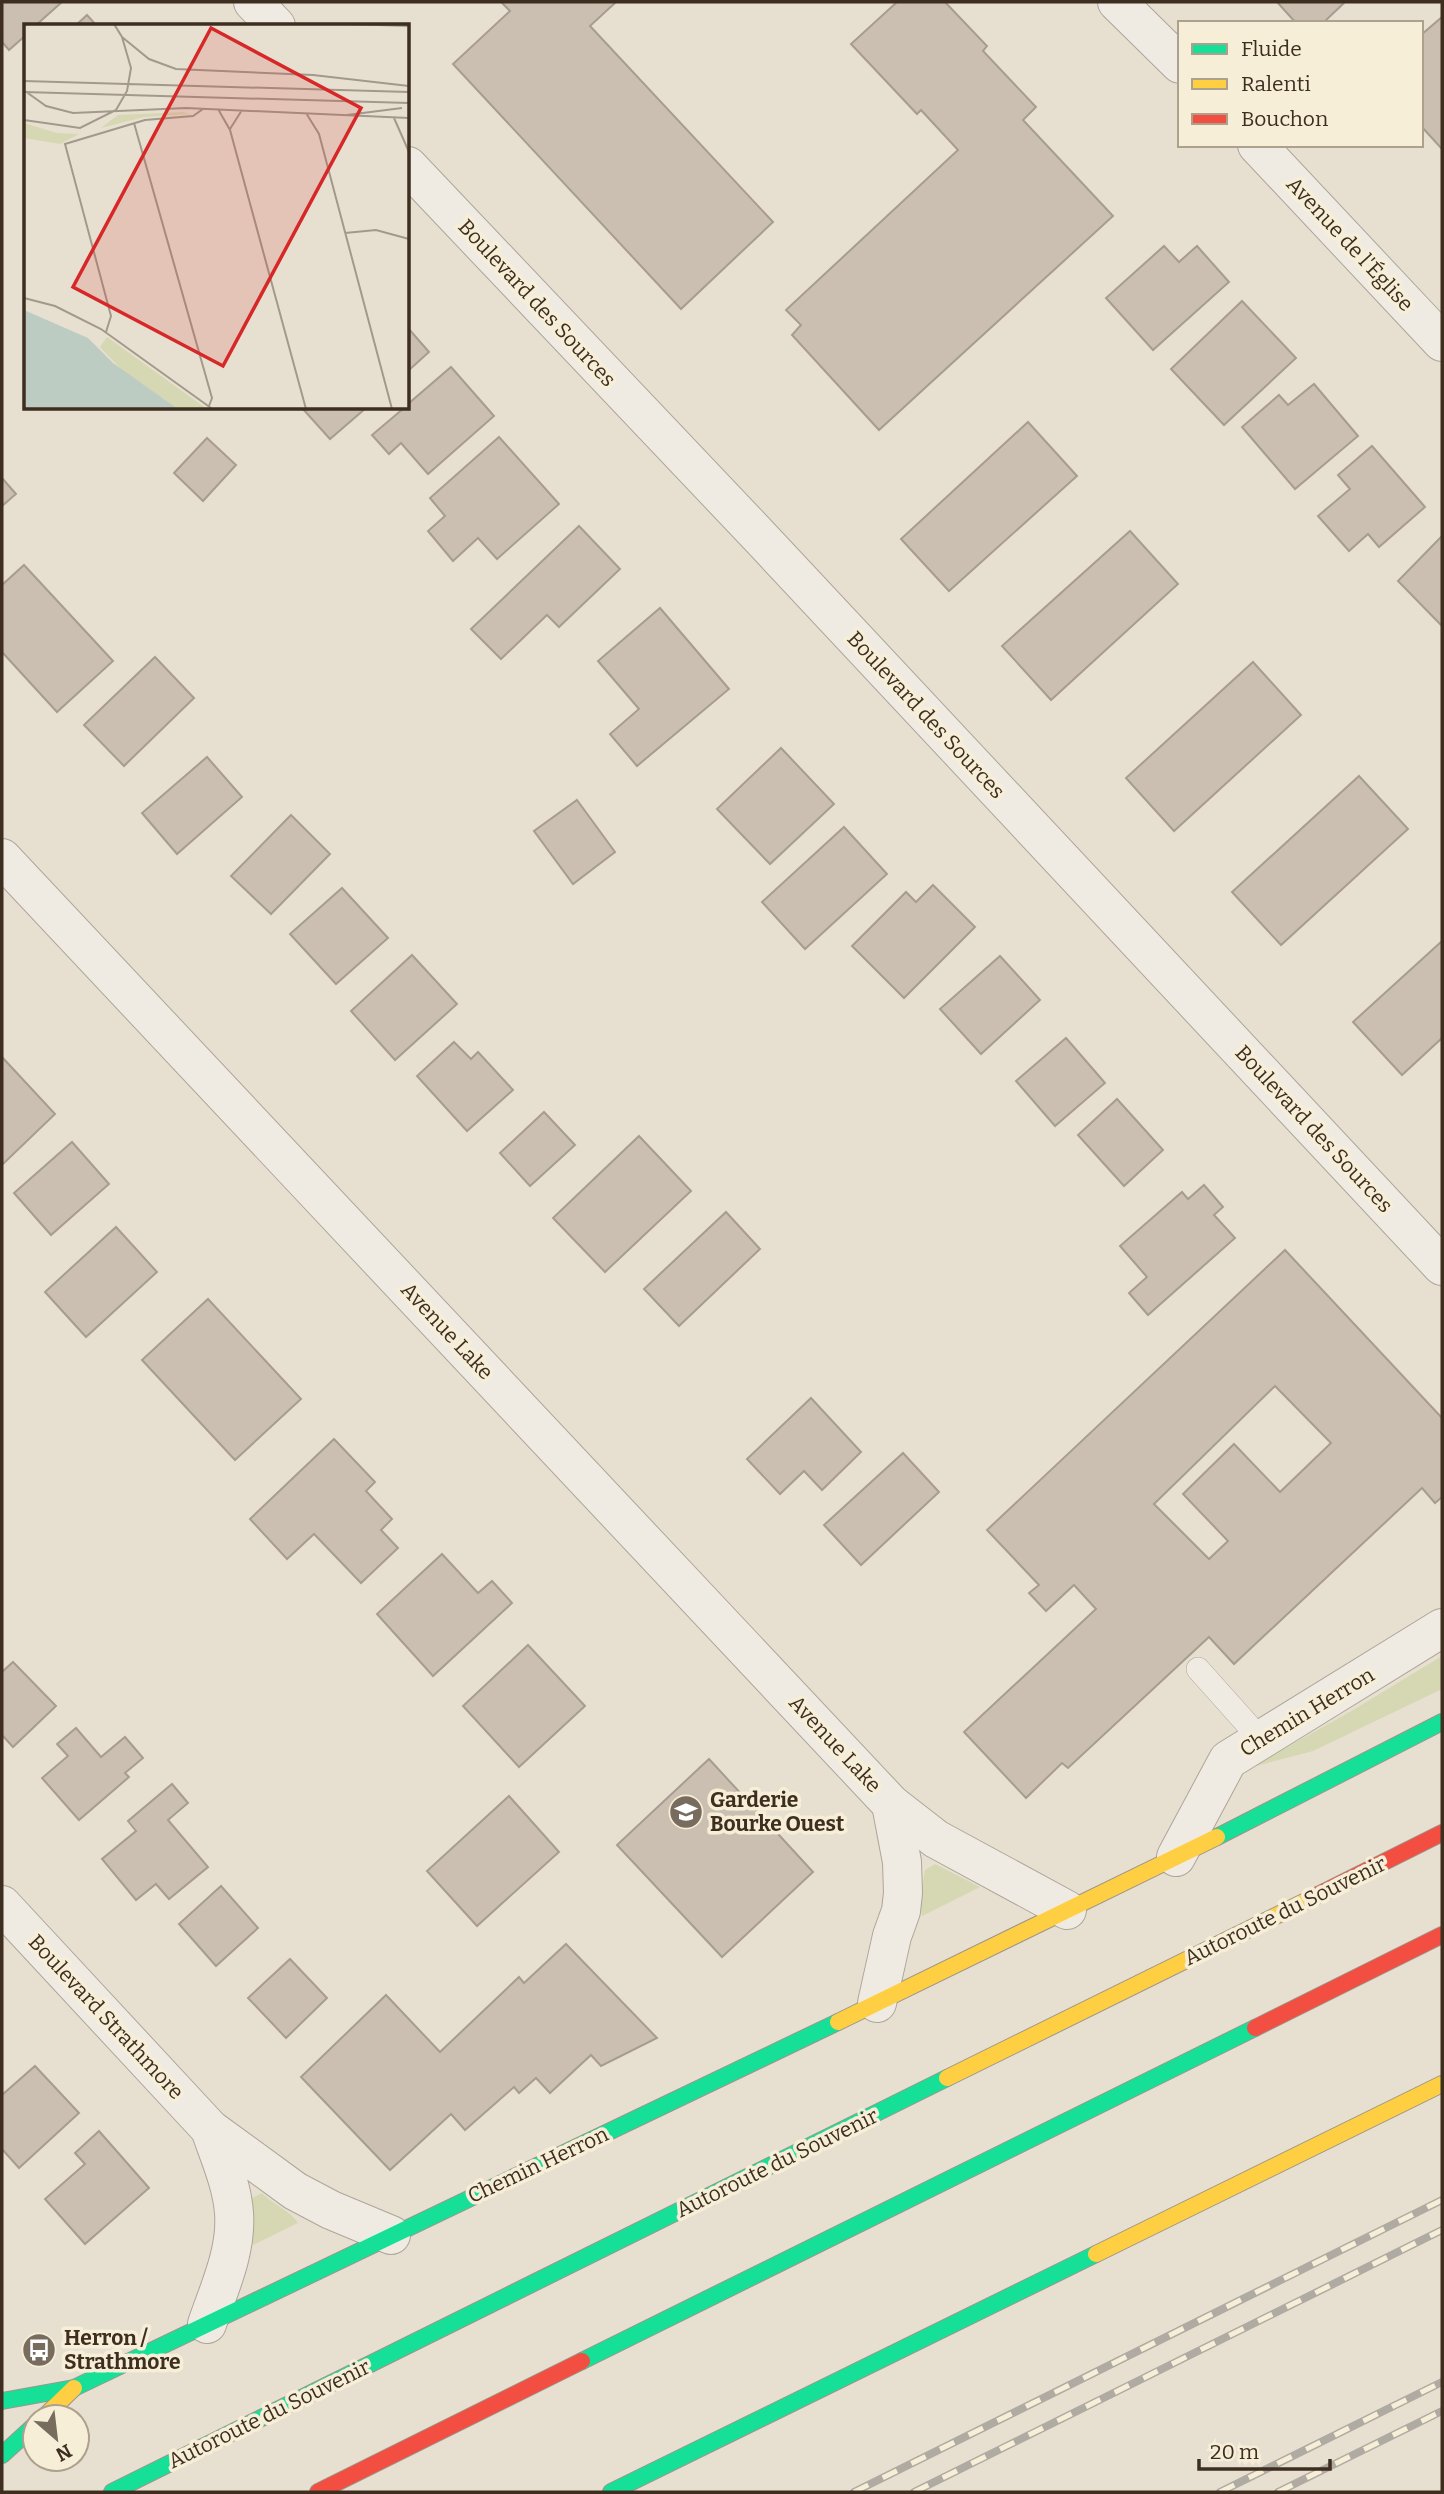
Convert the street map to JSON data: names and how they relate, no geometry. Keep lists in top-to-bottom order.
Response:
{
  "streets": {
    "main road": ["Chemin Herron", "Autoroute du Souvenir"],
    "street": [
      "Avenue de l'Église",
      "Boulevard des Sources",
      "Avenue Lake",
      "Boulevard Strathmore"
    ]
  },
  "crossings": [
    ["Avenue Lake", "Chemin Herron"],
    ["Chemin Herron", "Boulevard Strathmore"]
  ],
  "places": {
    "school or university": ["Garderie Bourke Ouest"],
    "bus stop": ["Herron / Strathmore"]
  },
  "legend": ["Fluide", "Ralenti", "Bouchon"],
  "scale_bar": "20 m",
  "north": "bottom right"
}
